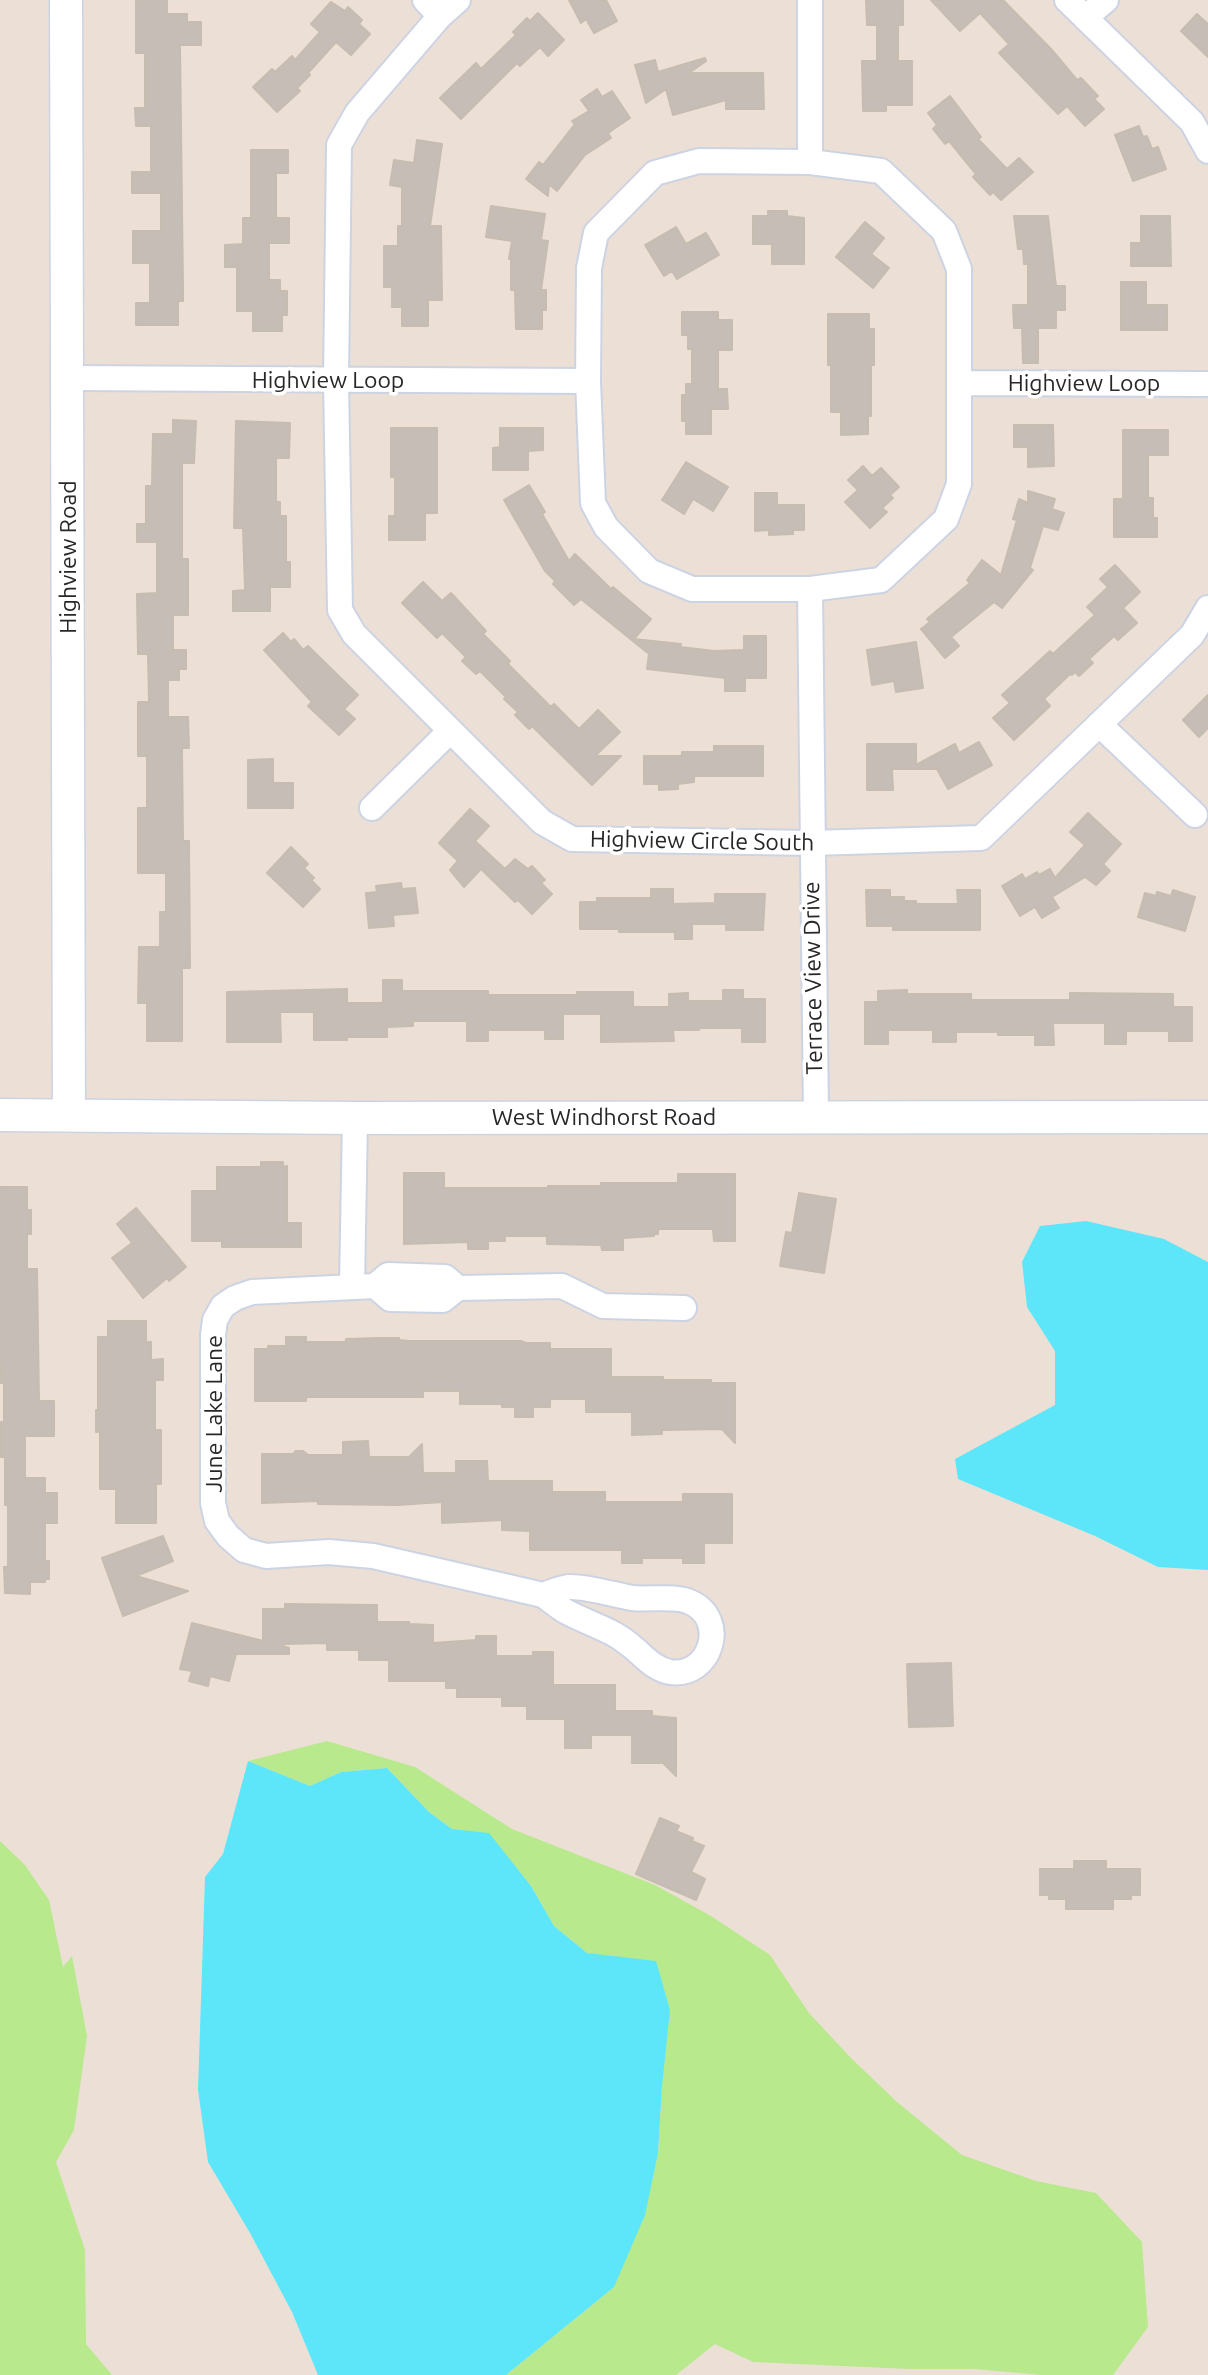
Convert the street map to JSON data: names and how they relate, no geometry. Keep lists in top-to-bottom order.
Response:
{
  "streets": {
    "street": [
      "Highview Loop",
      "Highview Road",
      "Highview Circle South",
      "Terrace View Drive",
      "West Windhorst Road",
      "June Lake Lane"
    ]
  },
  "crossings": [
    ["Highview Loop", "Highview Road"],
    ["Highview Loop", "Highview Circle South"],
    ["Highview Road", "West Windhorst Road"],
    ["Highview Circle South", "Terrace View Drive"],
    ["Terrace View Drive", "West Windhorst Road"]
  ]
}
